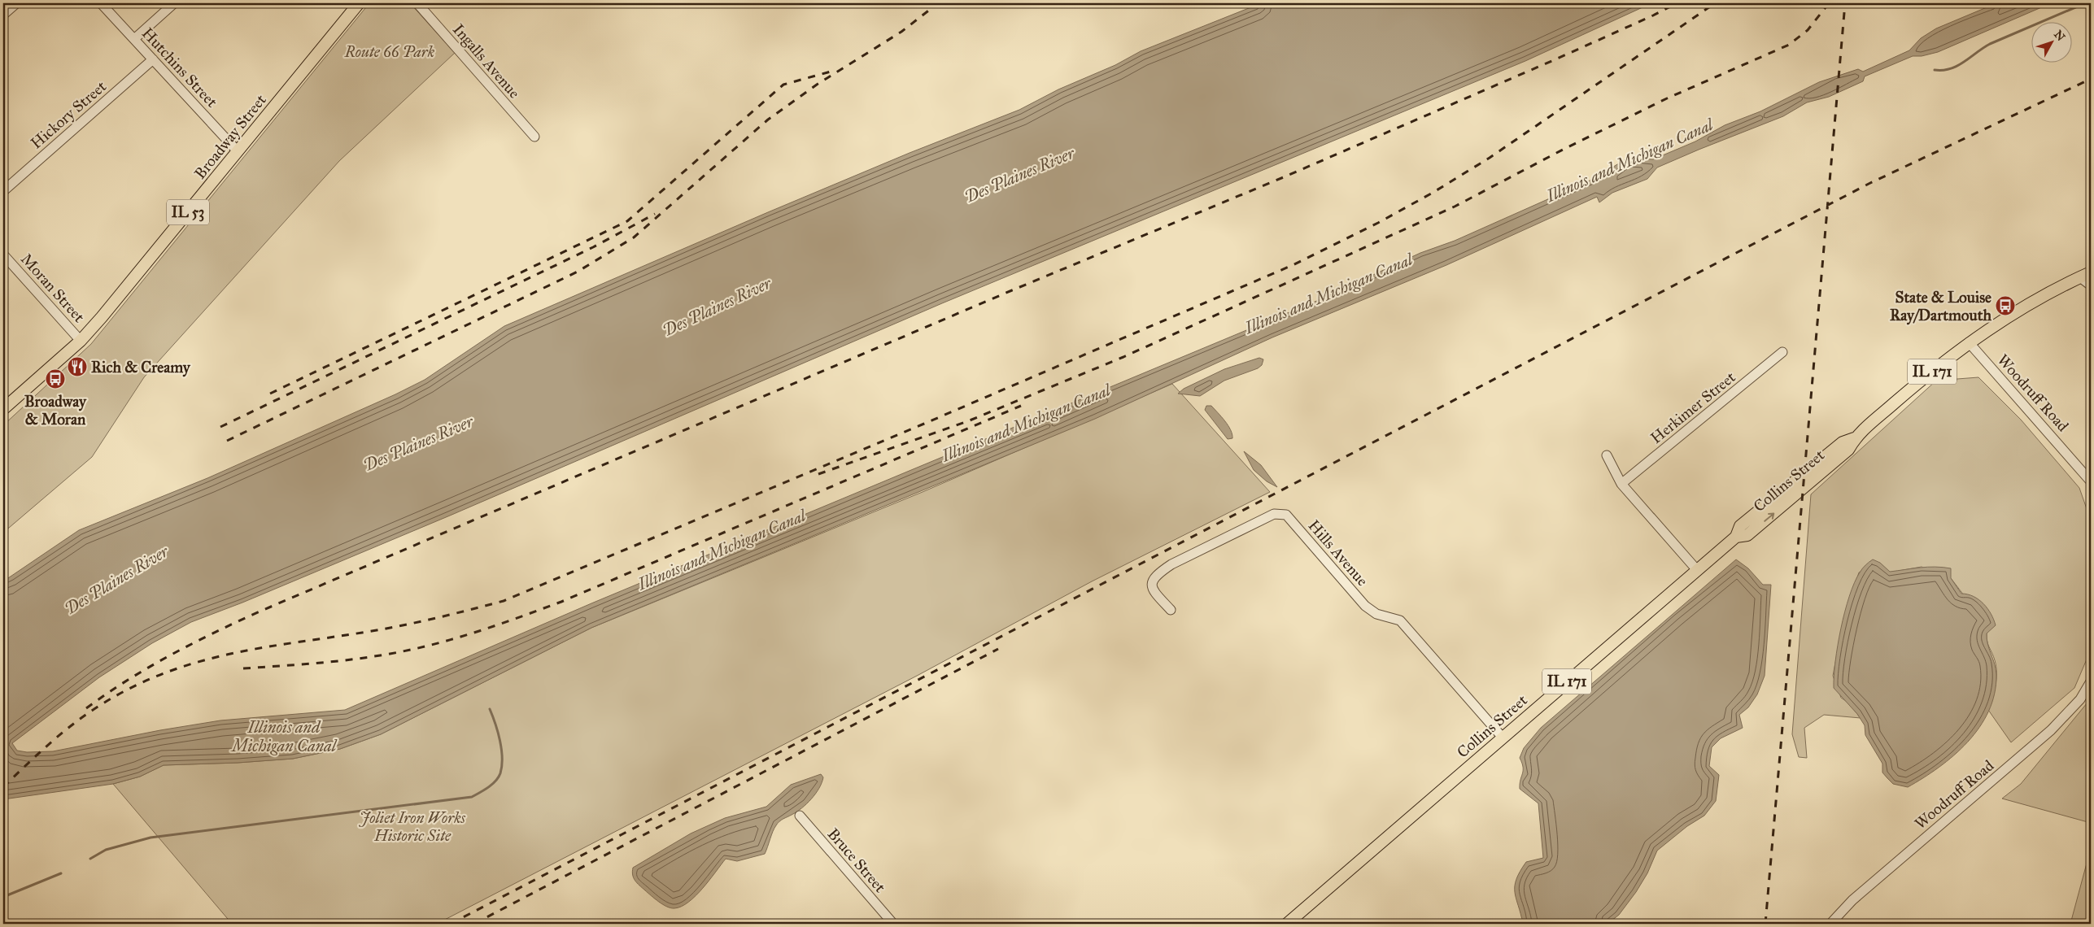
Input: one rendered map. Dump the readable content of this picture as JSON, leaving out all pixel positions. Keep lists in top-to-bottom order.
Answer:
{
  "streets": {
    "main road": [
      "Broadway Street",
      "IL 53",
      "IL 171",
      "Collins Street"
    ],
    "street": [
      "Ingalls Avenue",
      "Hutchins Street",
      "Hickory Street",
      "Moran Street",
      "Woodruff Road",
      "Herkimer Street",
      "Hills Avenue",
      "Bruce Street"
    ]
  },
  "crossings": [
    ["Hutchins Street", "Hickory Street"],
    ["Hutchins Street", "Broadway Street"],
    ["Broadway Street", "Moran Street"],
    ["IL 171", "Woodruff Road"],
    ["IL 171", "Collins Street"],
    ["Woodruff Road", "Collins Street"],
    ["Collins Street", "Hills Avenue"]
  ],
  "water": ["Illinois and Michigan Canal", "Des Plaines River"],
  "parks": ["Route 66 Park", "Joliet Iron Works Historic Site"],
  "places": {
    "bus stop": ["State & Louise Ray/Dartmouth", "Broadway & Moran"],
    "restaurant": ["Rich & Creamy"]
  },
  "north": "top right"
}
